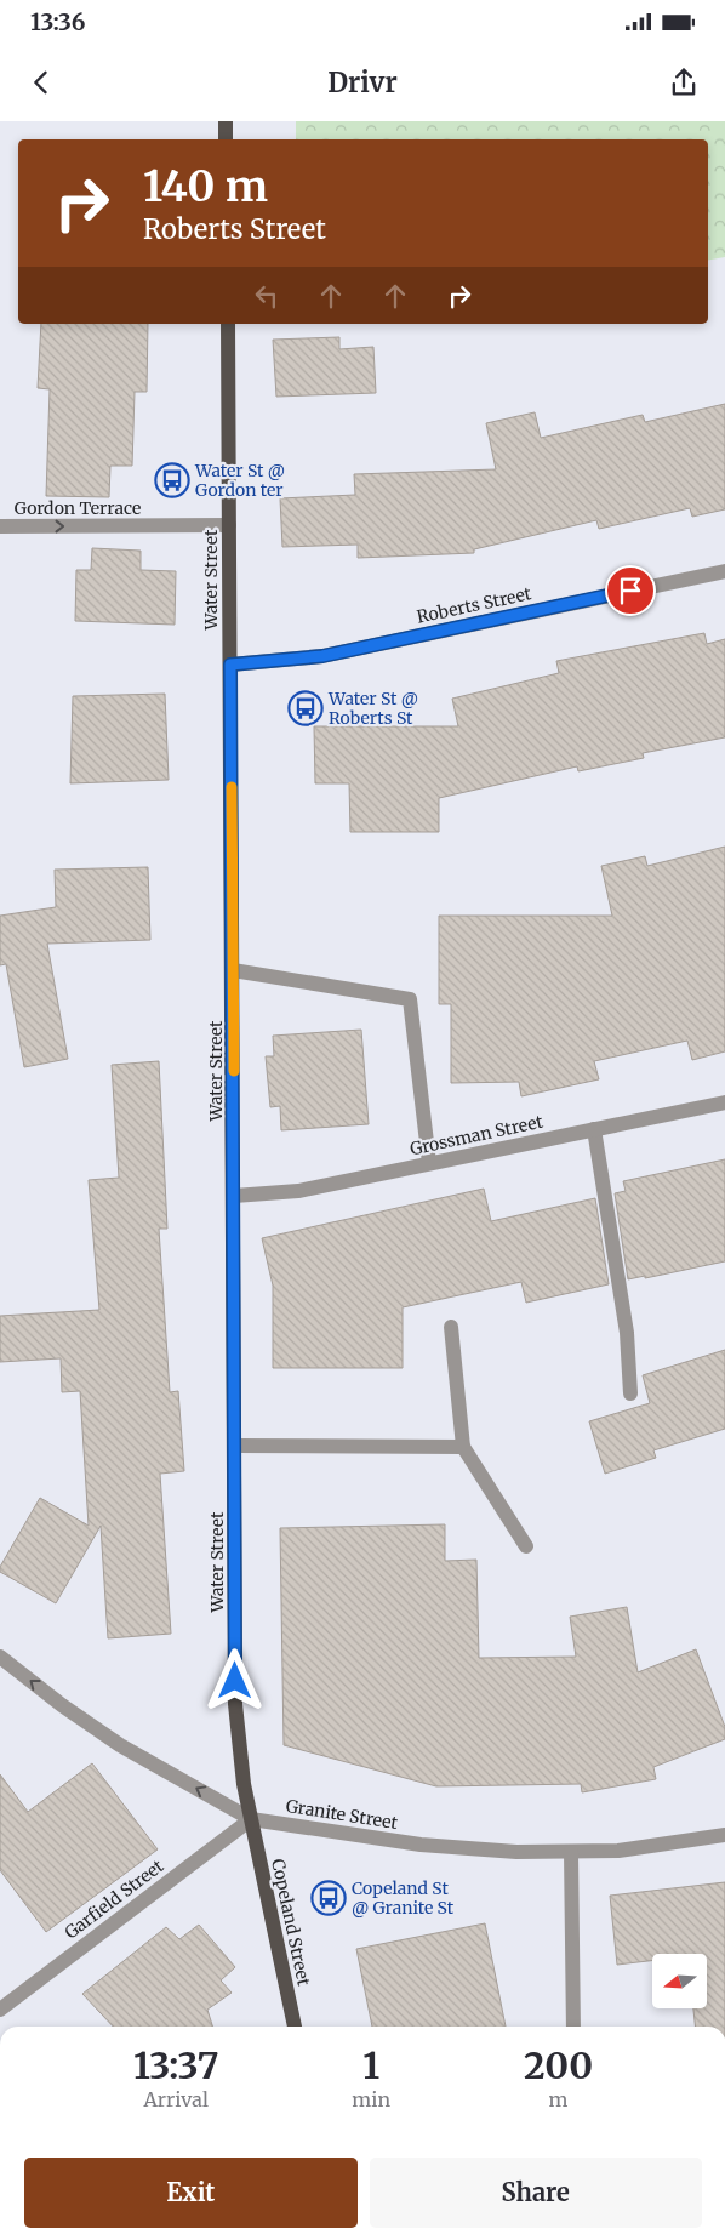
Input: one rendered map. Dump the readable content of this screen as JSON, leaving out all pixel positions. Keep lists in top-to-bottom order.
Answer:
{
  "streets": {
    "main road": ["Water Street", "Copeland Street"],
    "street": [
      "Gordon Terrace",
      "Roberts Street",
      "Grossman Street",
      "Granite Street",
      "Garfield Street"
    ]
  },
  "crossings": [
    ["Gordon Terrace", "Water Street"],
    ["Water Street", "Roberts Street"],
    ["Water Street", "Grossman Street"],
    ["Water Street", "Granite Street"],
    ["Water Street", "Garfield Street"],
    ["Water Street", "Copeland Street"],
    ["Granite Street", "Garfield Street"],
    ["Granite Street", "Copeland Street"],
    ["Garfield Street", "Copeland Street"]
  ],
  "one_way": ["Gordon Terrace", "Granite Street"],
  "places": {
    "bus stop": ["Water St @ Gordon ter", "Water St @ Roberts St", "Copeland St @ Granite St"]
  },
  "north": "left",
  "page": {
    "status": "13:36",
    "header": "Drivr",
    "turn": ["140 m", "Roberts Street"],
    "eta": [
      "13:37",
      "Arrival",
      "1",
      "min",
      "200",
      "m"
    ],
    "buttons": ["Exit", "Share"]
  }
}
